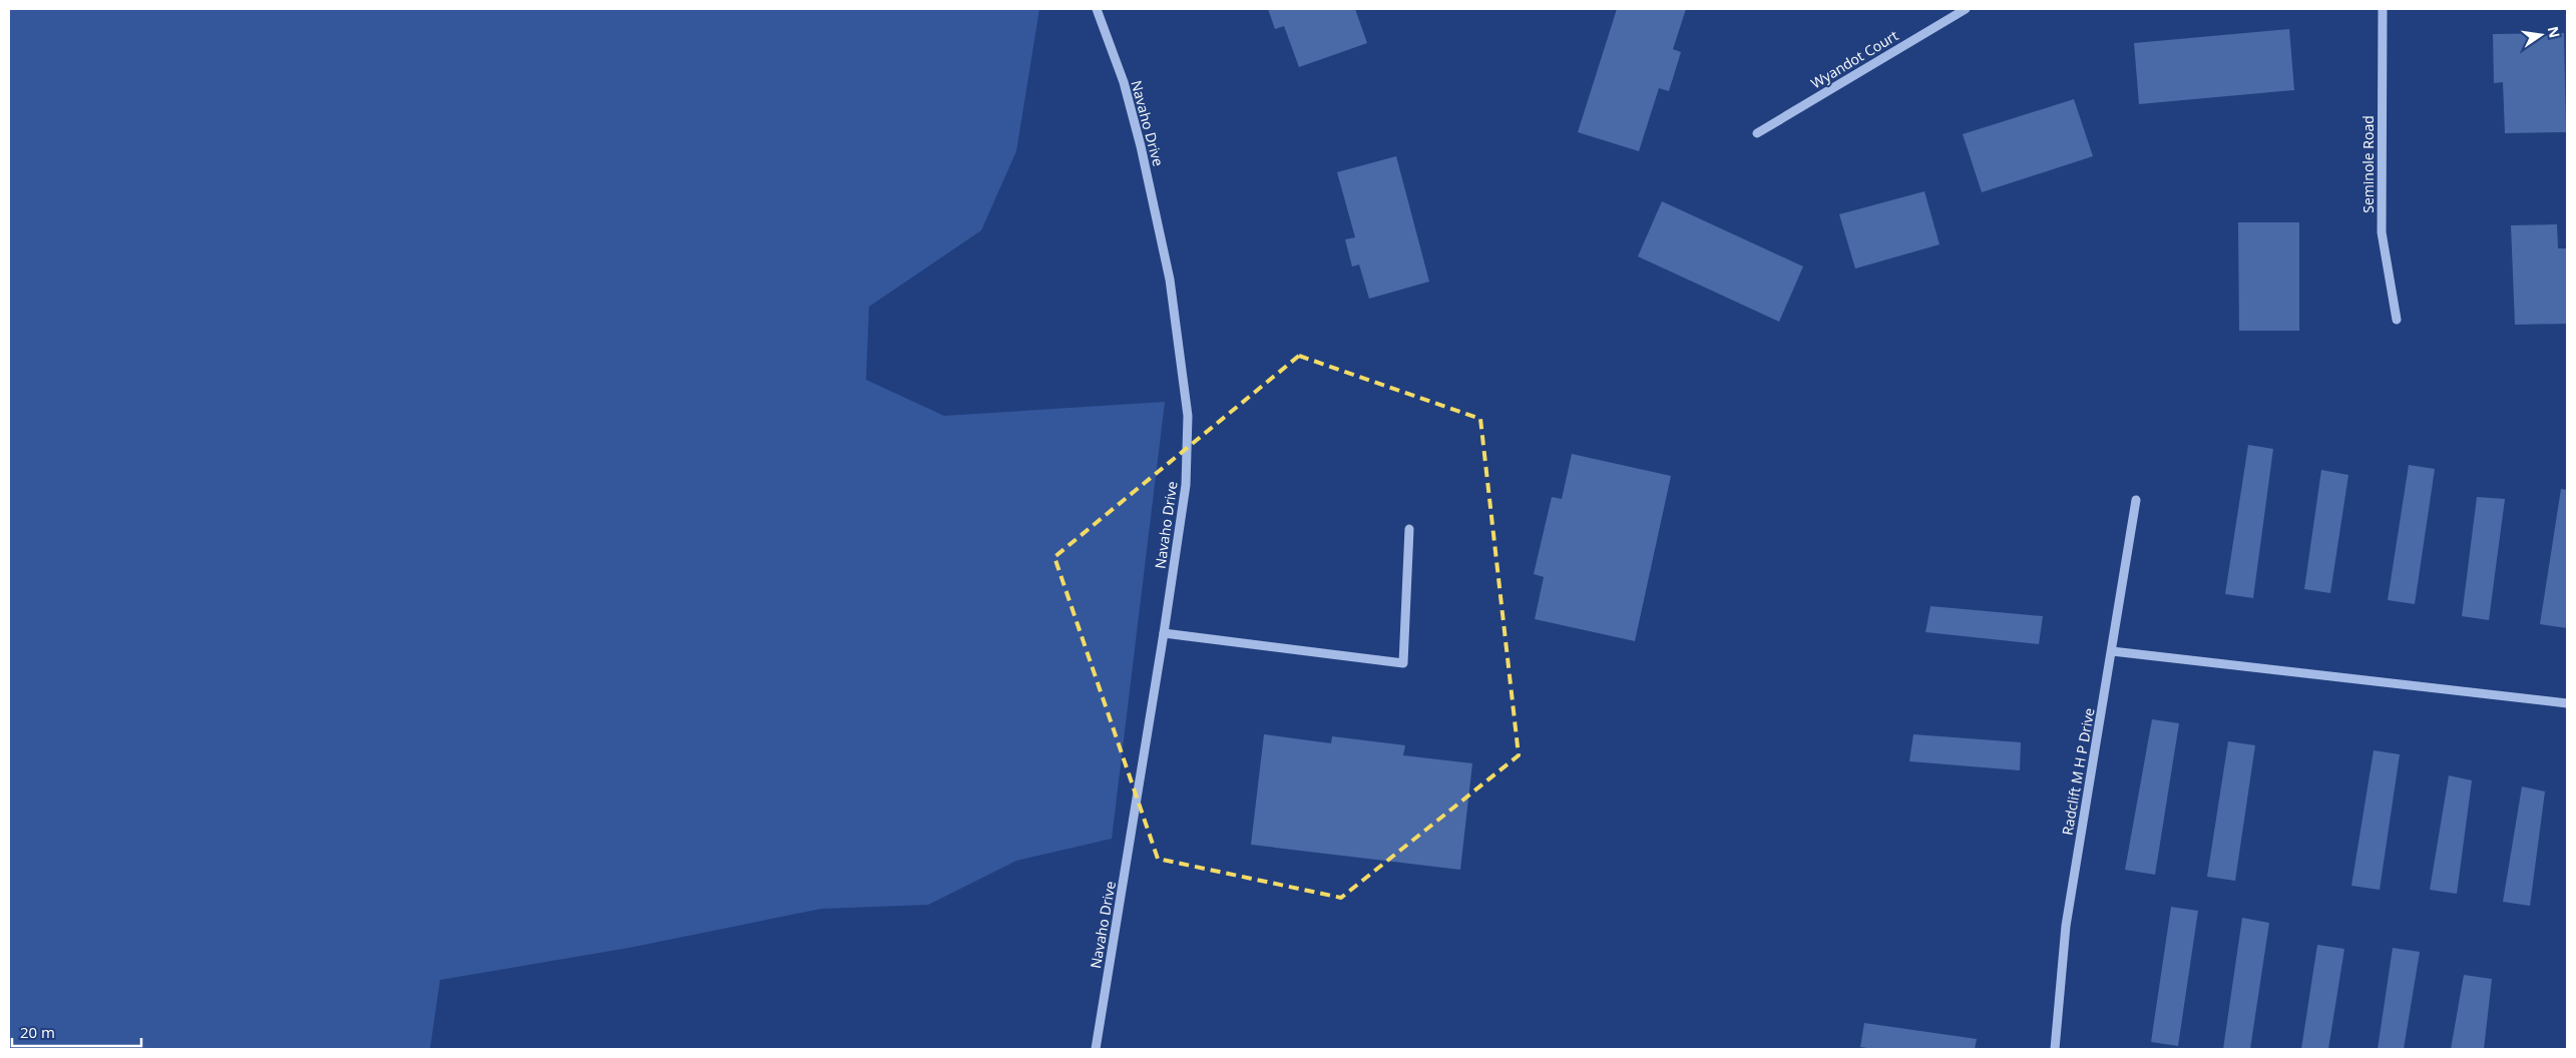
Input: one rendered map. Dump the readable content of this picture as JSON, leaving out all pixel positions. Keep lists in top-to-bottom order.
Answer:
{
  "streets": {
    "street": [
      "Wyandot Court",
      "Navaho Drive",
      "Seminole Road",
      "Radclift M H P Drive"
    ]
  },
  "scale_bar": "20 m",
  "north": "right"
}
